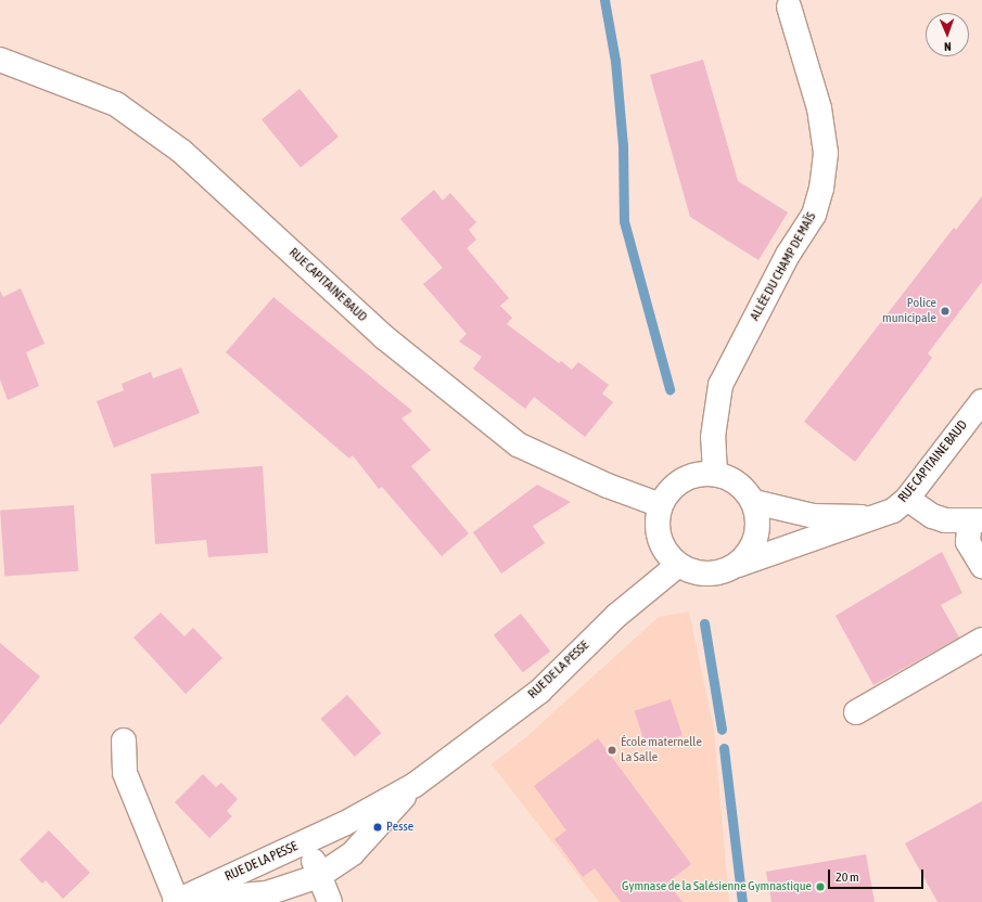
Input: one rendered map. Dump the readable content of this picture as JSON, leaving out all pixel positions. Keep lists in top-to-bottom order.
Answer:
{
  "streets": {
    "street": ["ALLÉE DU CHAMP DE MAÏS", "RUE CAPITAINE BAUD", "RUE DE LA PESSE"]
  },
  "crossings": [
    ["ALLÉE DU CHAMP DE MAÏS", "RUE CAPITAINE BAUD"],
    ["ALLÉE DU CHAMP DE MAÏS", "RUE DE LA PESSE"],
    ["RUE CAPITAINE BAUD", "RUE DE LA PESSE"]
  ],
  "places": [
    "Police municipale",
    "École maternelle La Salle",
    "Pesse",
    "Gymnase de la Salésienne Gymnastique"
  ],
  "scale_bar": "20 m",
  "north": "bottom"
}
